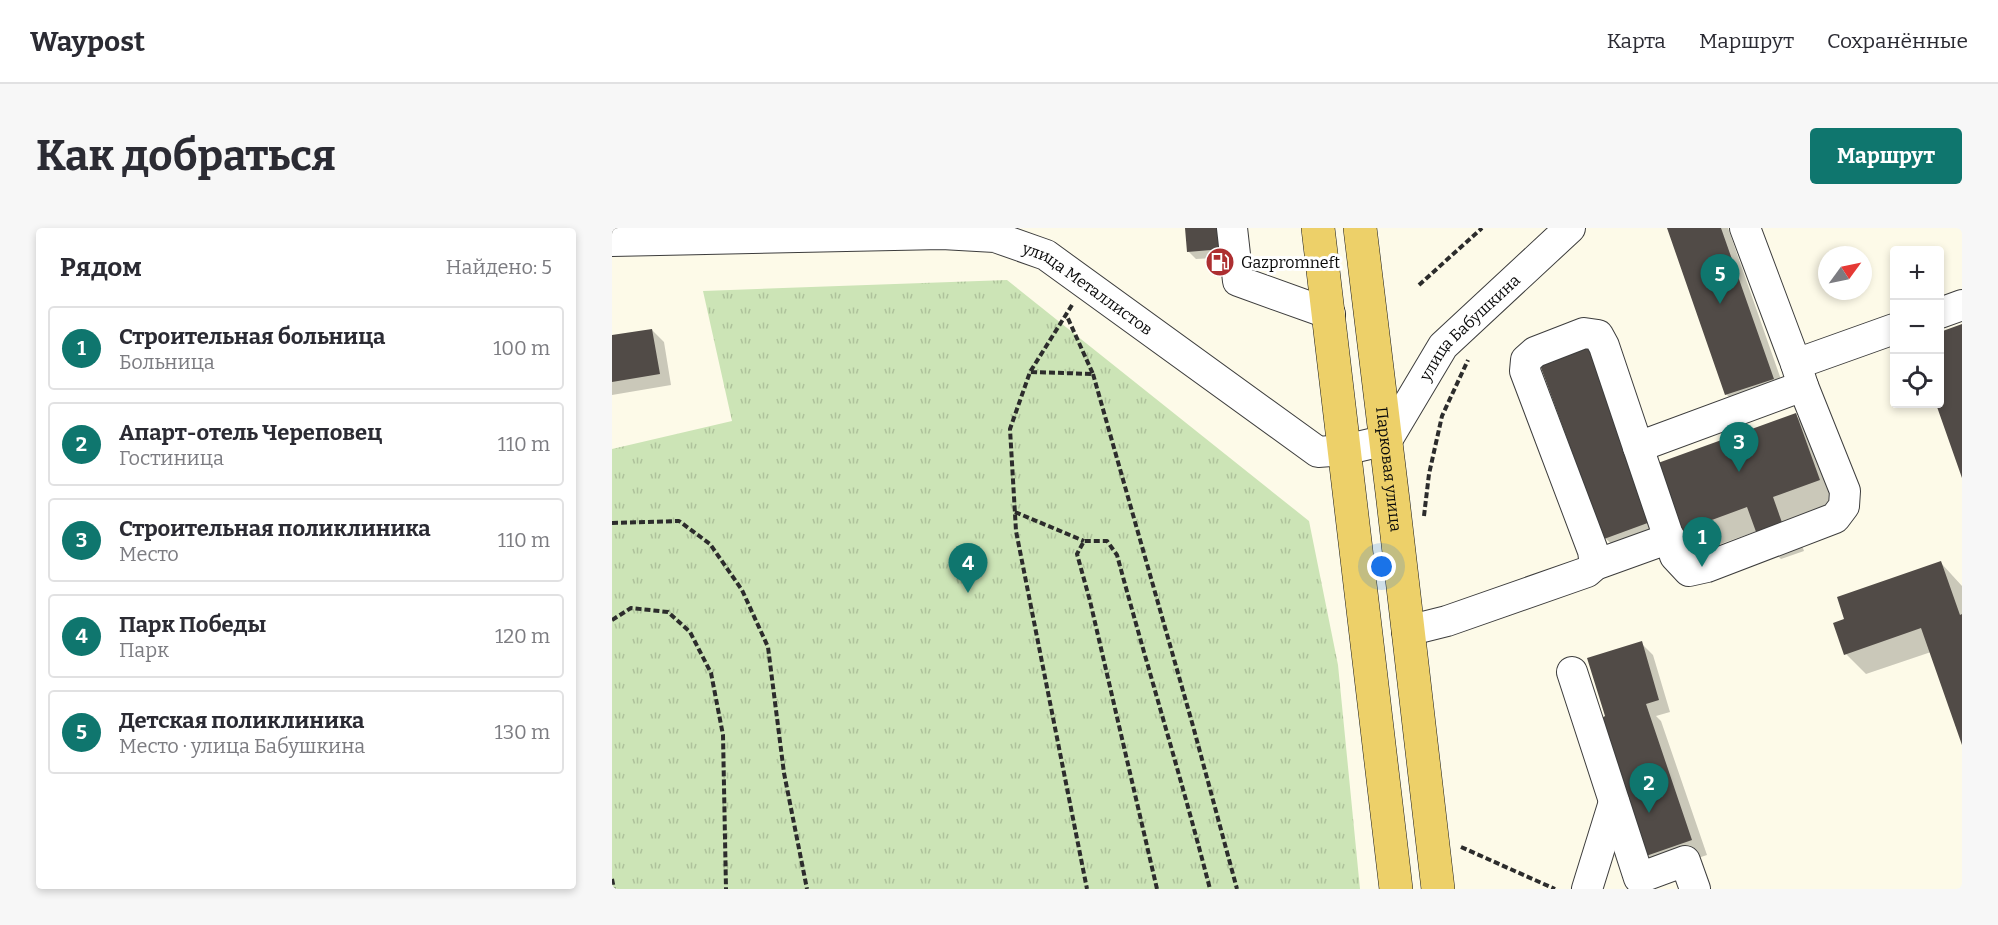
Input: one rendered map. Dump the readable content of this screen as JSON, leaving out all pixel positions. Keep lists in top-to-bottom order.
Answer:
{
  "streets": {
    "main road": ["Парковая улица"],
    "street": ["улица Металлистов", "улица Бабушкина"]
  },
  "crossings": [
    ["улица Металлистов", "улица Бабушкина"],
    ["улица Металлистов", "Парковая улица"],
    ["улица Бабушкина", "Парковая улица"]
  ],
  "places": {
    "fuel station": ["Gazpromneft"]
  },
  "north": "top right",
  "page": {
    "header": "Waypost",
    "nav": ["Карта", "Маршрут", "Сохранённые"],
    "buttons": "Маршрут",
    "title": "Как добраться",
    "heading": ["Рядом", "Найдено: 5"],
    "map_buttons": ["+", "−"],
    "pins": [
      "5",
      "3",
      "1",
      "4",
      "2"
    ],
    "list": [
      {
        "mark": "1",
        "name": "Строительная больница",
        "note": "Больница",
        "value": "100 m"
      },
      {
        "mark": "2",
        "name": "Апарт-отель Череповец",
        "note": "Гостиница",
        "value": "110 m"
      },
      {
        "mark": "3",
        "name": "Строительная поликлиника",
        "note": "Место",
        "value": "110 m"
      },
      {
        "mark": "4",
        "name": "Парк Победы",
        "note": "Парк",
        "value": "120 m"
      },
      {
        "mark": "5",
        "name": "Детская поликлиника",
        "note": "Место · улица Бабушкина",
        "value": "130 m"
      }
    ]
  }
}
